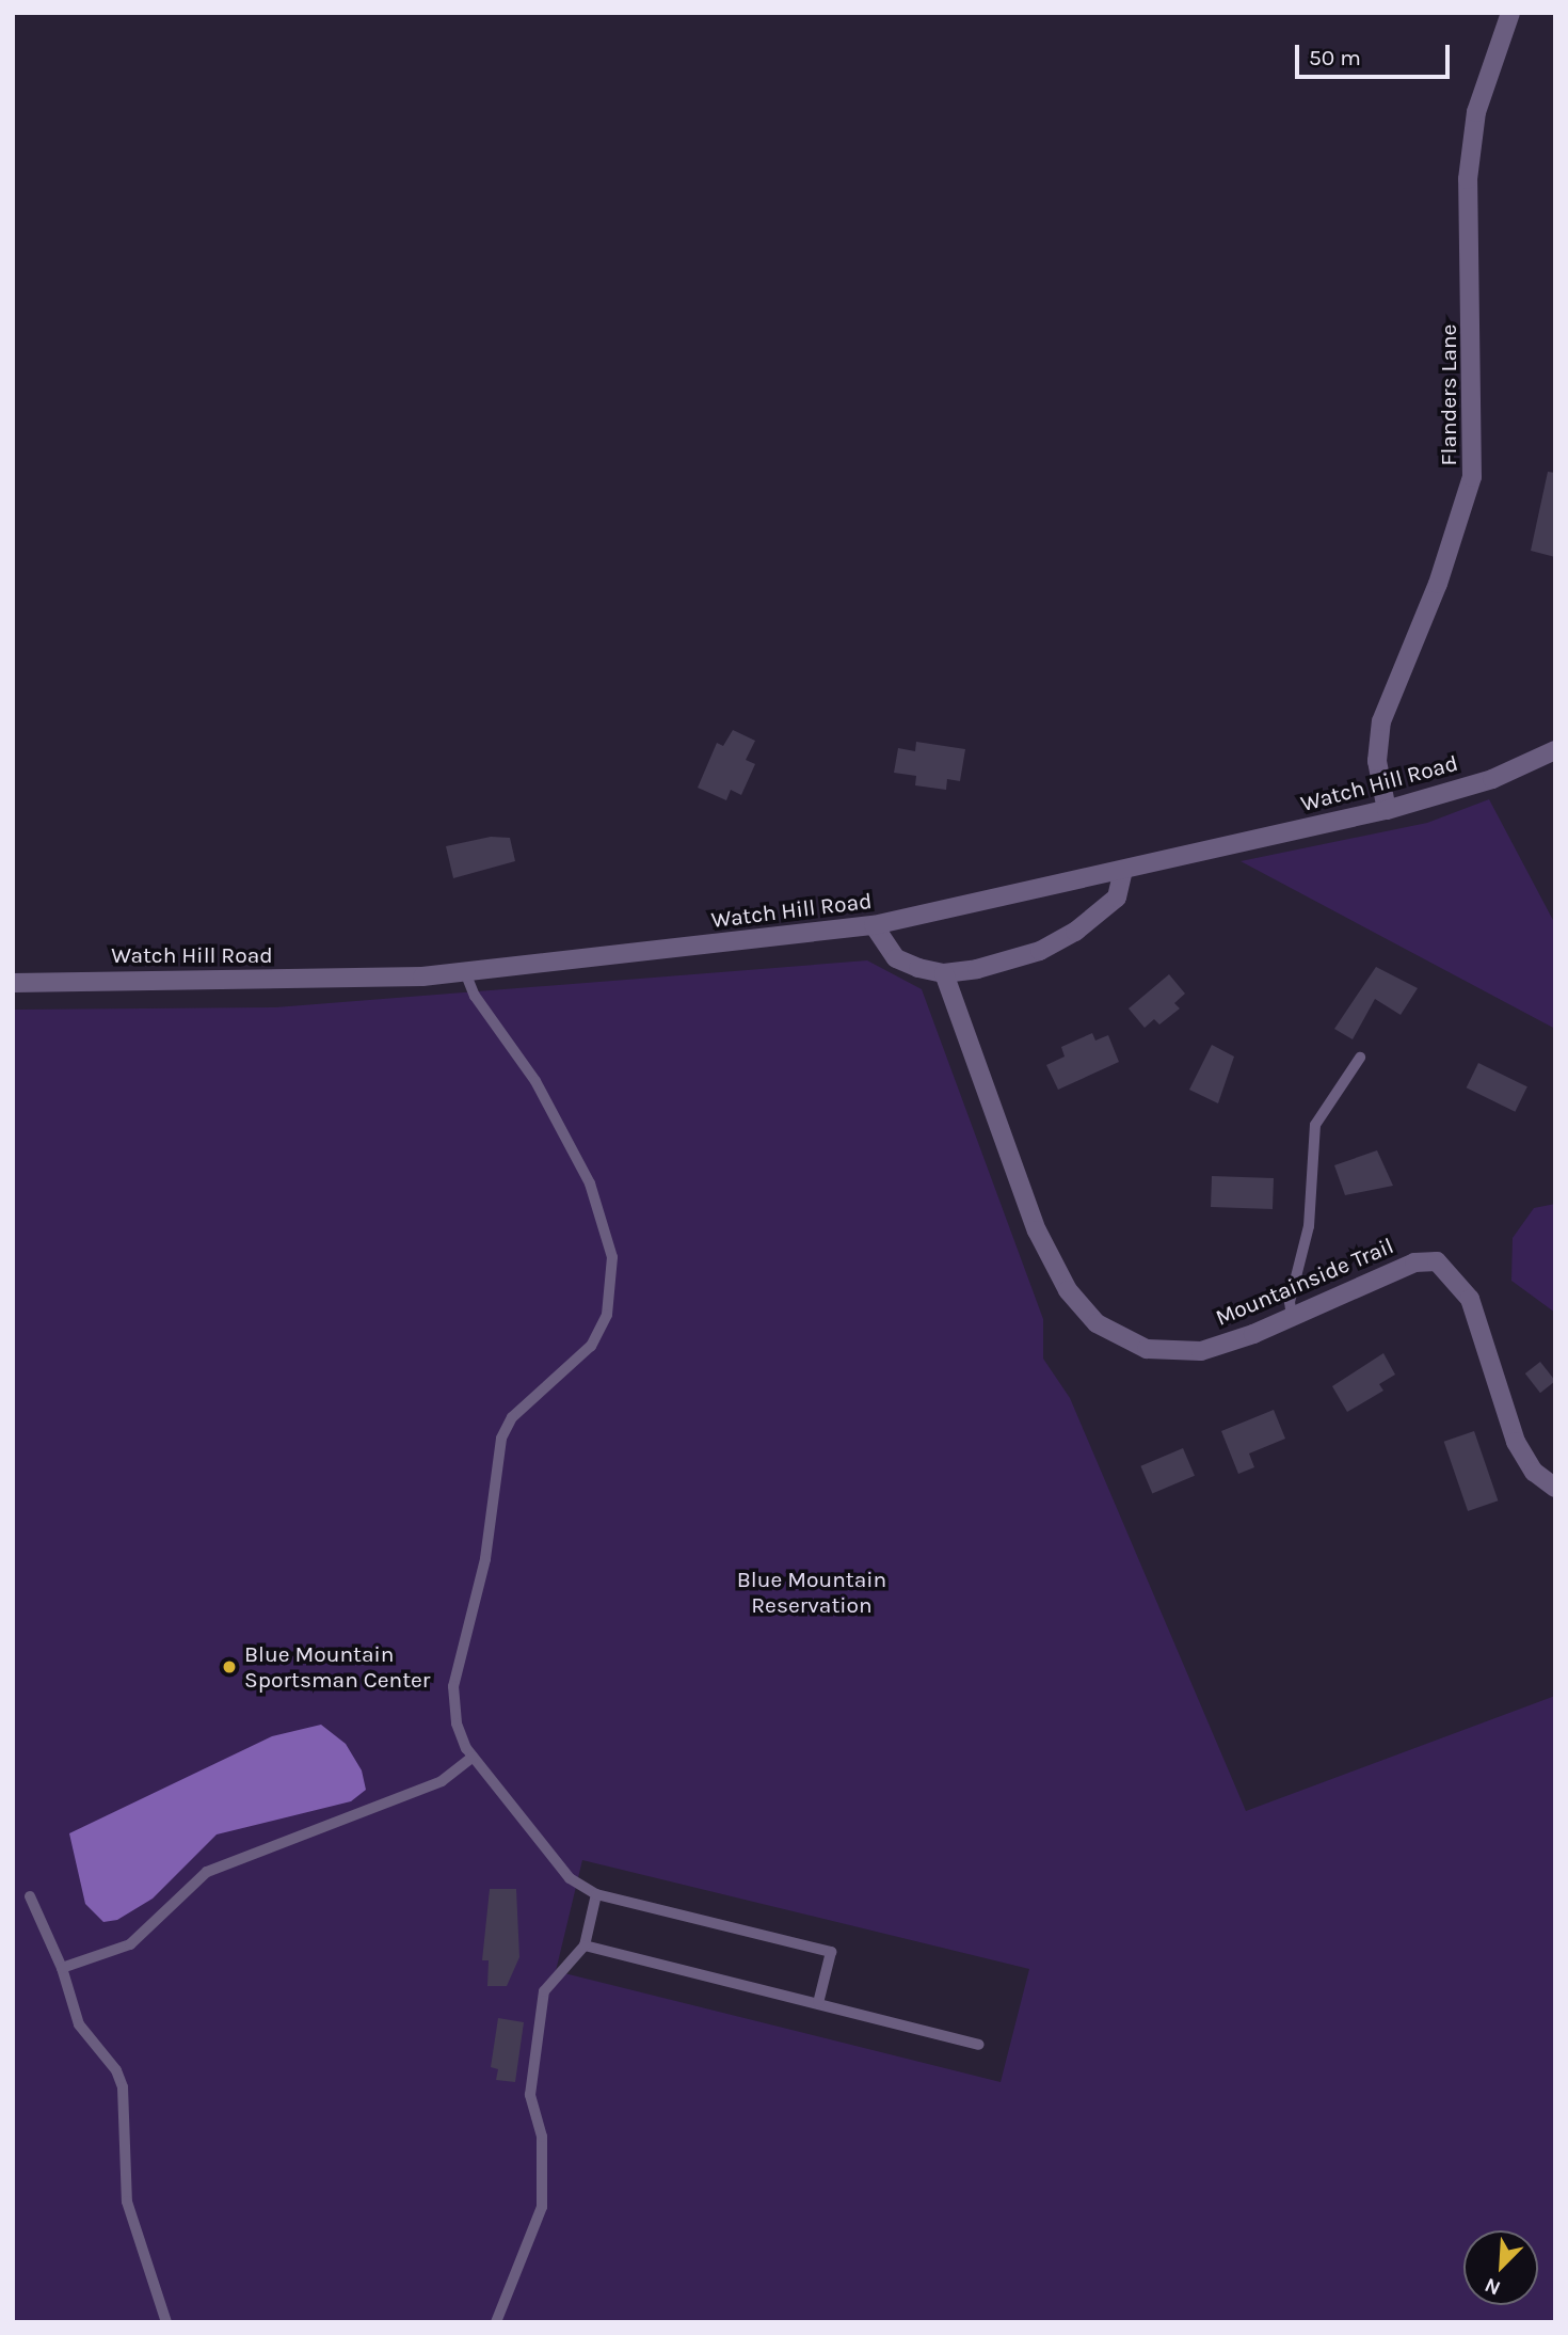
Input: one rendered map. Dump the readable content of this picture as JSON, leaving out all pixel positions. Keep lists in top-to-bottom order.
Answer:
{
  "streets": {
    "street": ["Flanders Lane", "Watch Hill Road", "Mountainside Trail"]
  },
  "crossings": [
    ["Flanders Lane", "Watch Hill Road"]
  ],
  "parks": ["Blue Mountain Reservation"],
  "places": ["Blue Mountain Sportsman Center"],
  "scale_bar": "50 m",
  "north": "bottom left"
}
